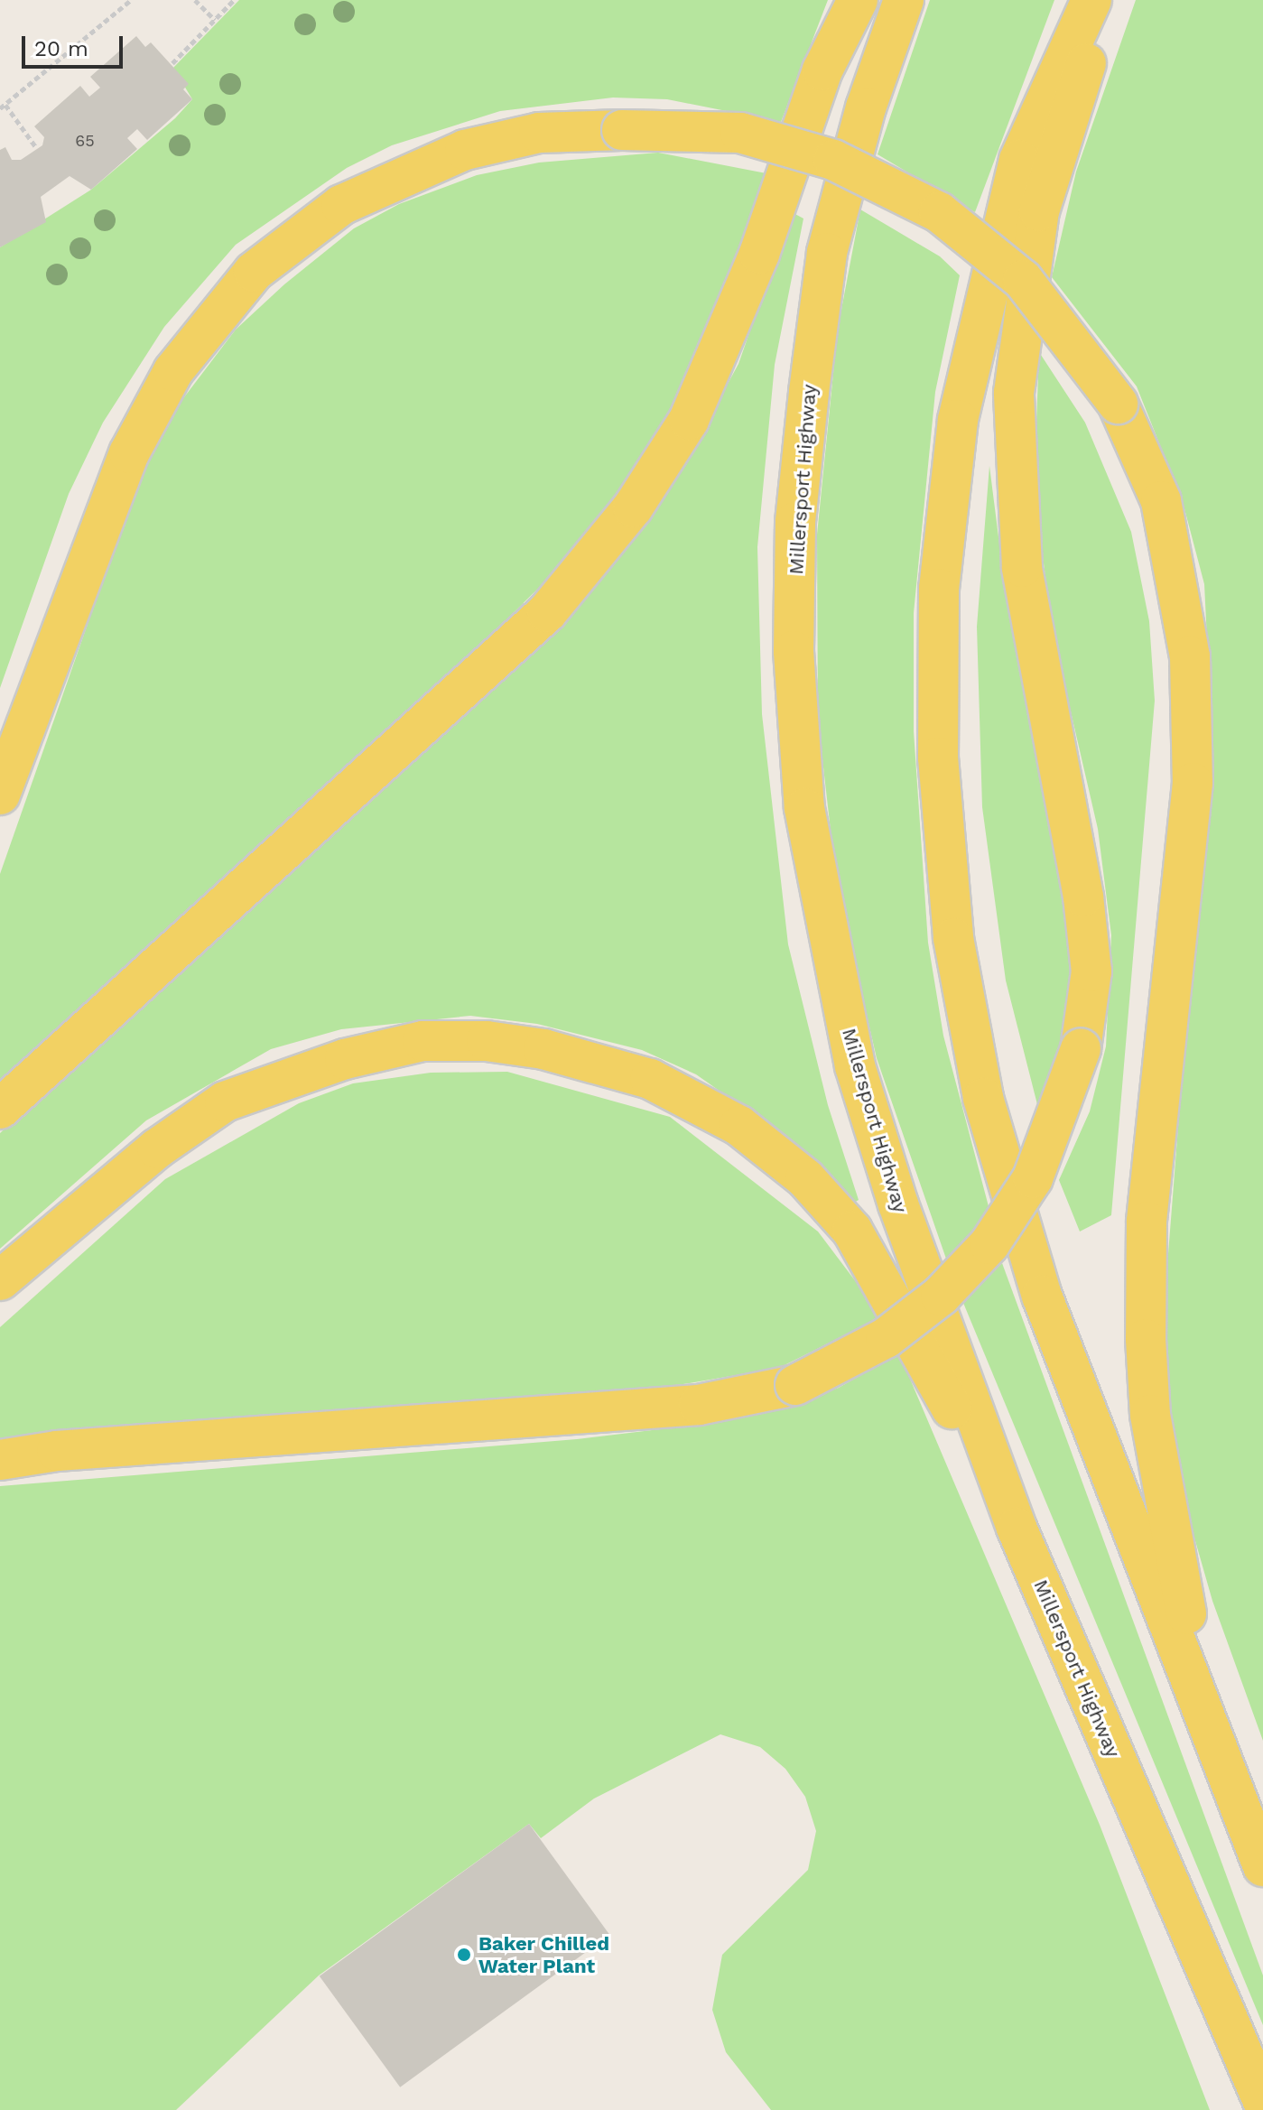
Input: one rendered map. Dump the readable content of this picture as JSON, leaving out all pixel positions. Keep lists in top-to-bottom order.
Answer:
{
  "streets": {
    "main road": ["Millersport Highway"]
  },
  "places": ["Baker Chilled Water Plant"],
  "house_numbers": ["65"],
  "scale_bar": "20 m"
}
